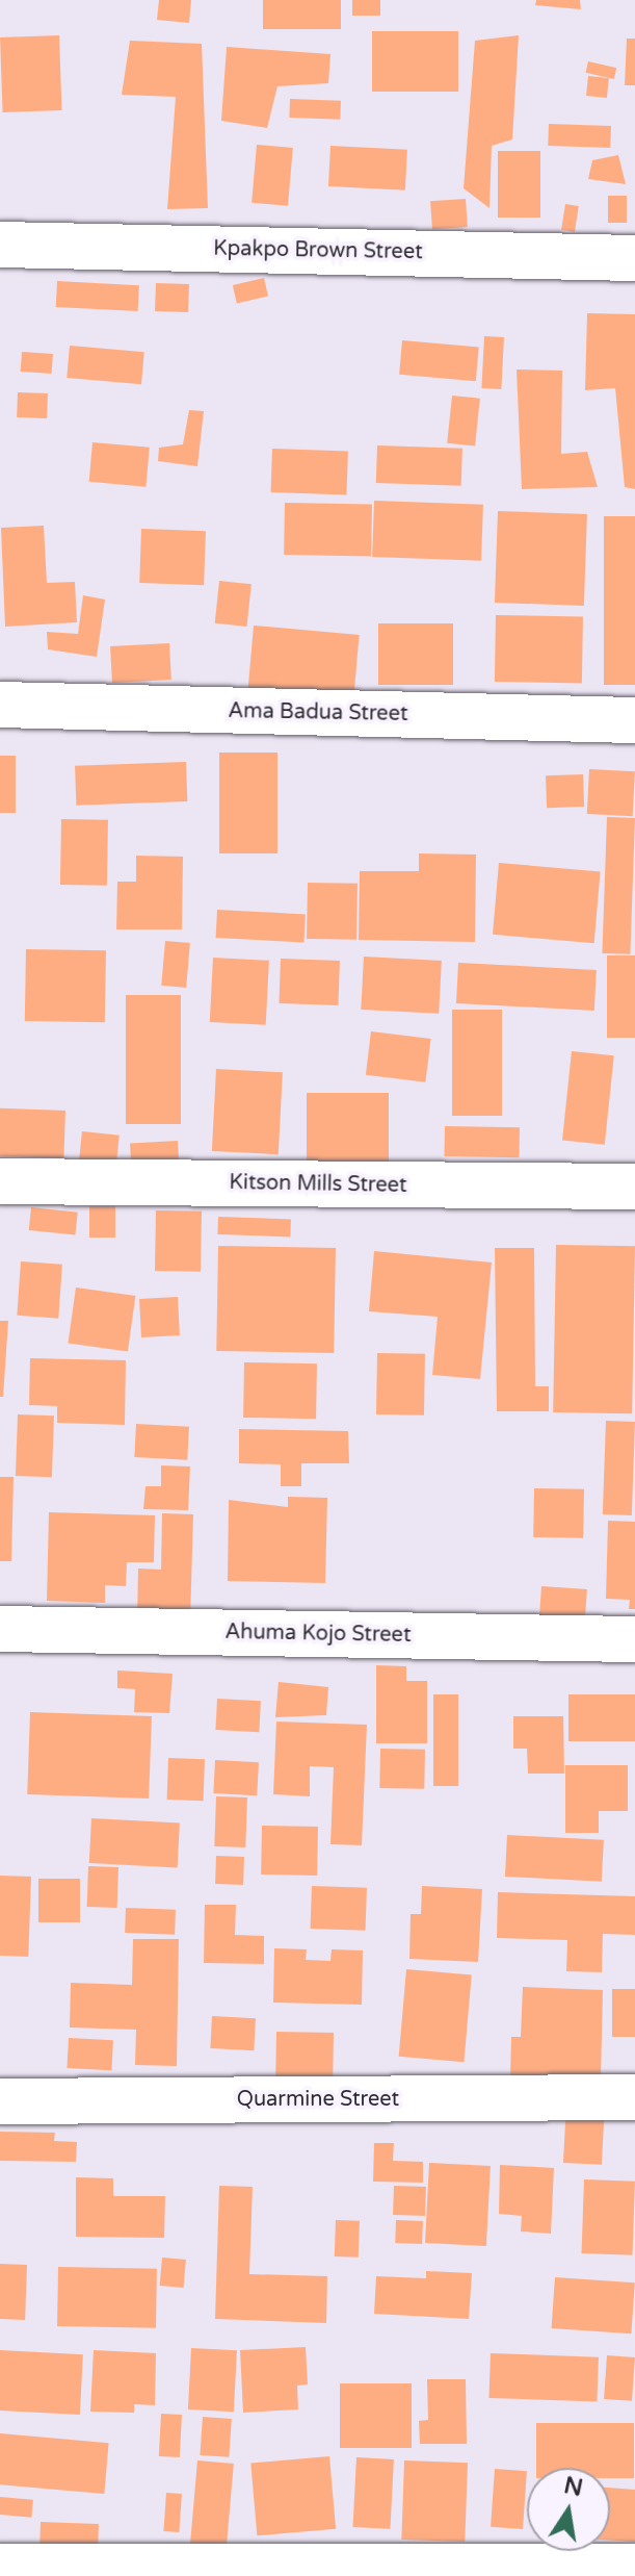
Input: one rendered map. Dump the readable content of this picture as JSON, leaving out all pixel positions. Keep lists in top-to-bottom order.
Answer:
{
  "streets": {
    "street": [
      "Kpakpo Brown Street",
      "Ama Badua Street",
      "Kitson Mills Street",
      "Ahuma Kojo Street",
      "Quarmine Street"
    ]
  },
  "north": "top"
}
